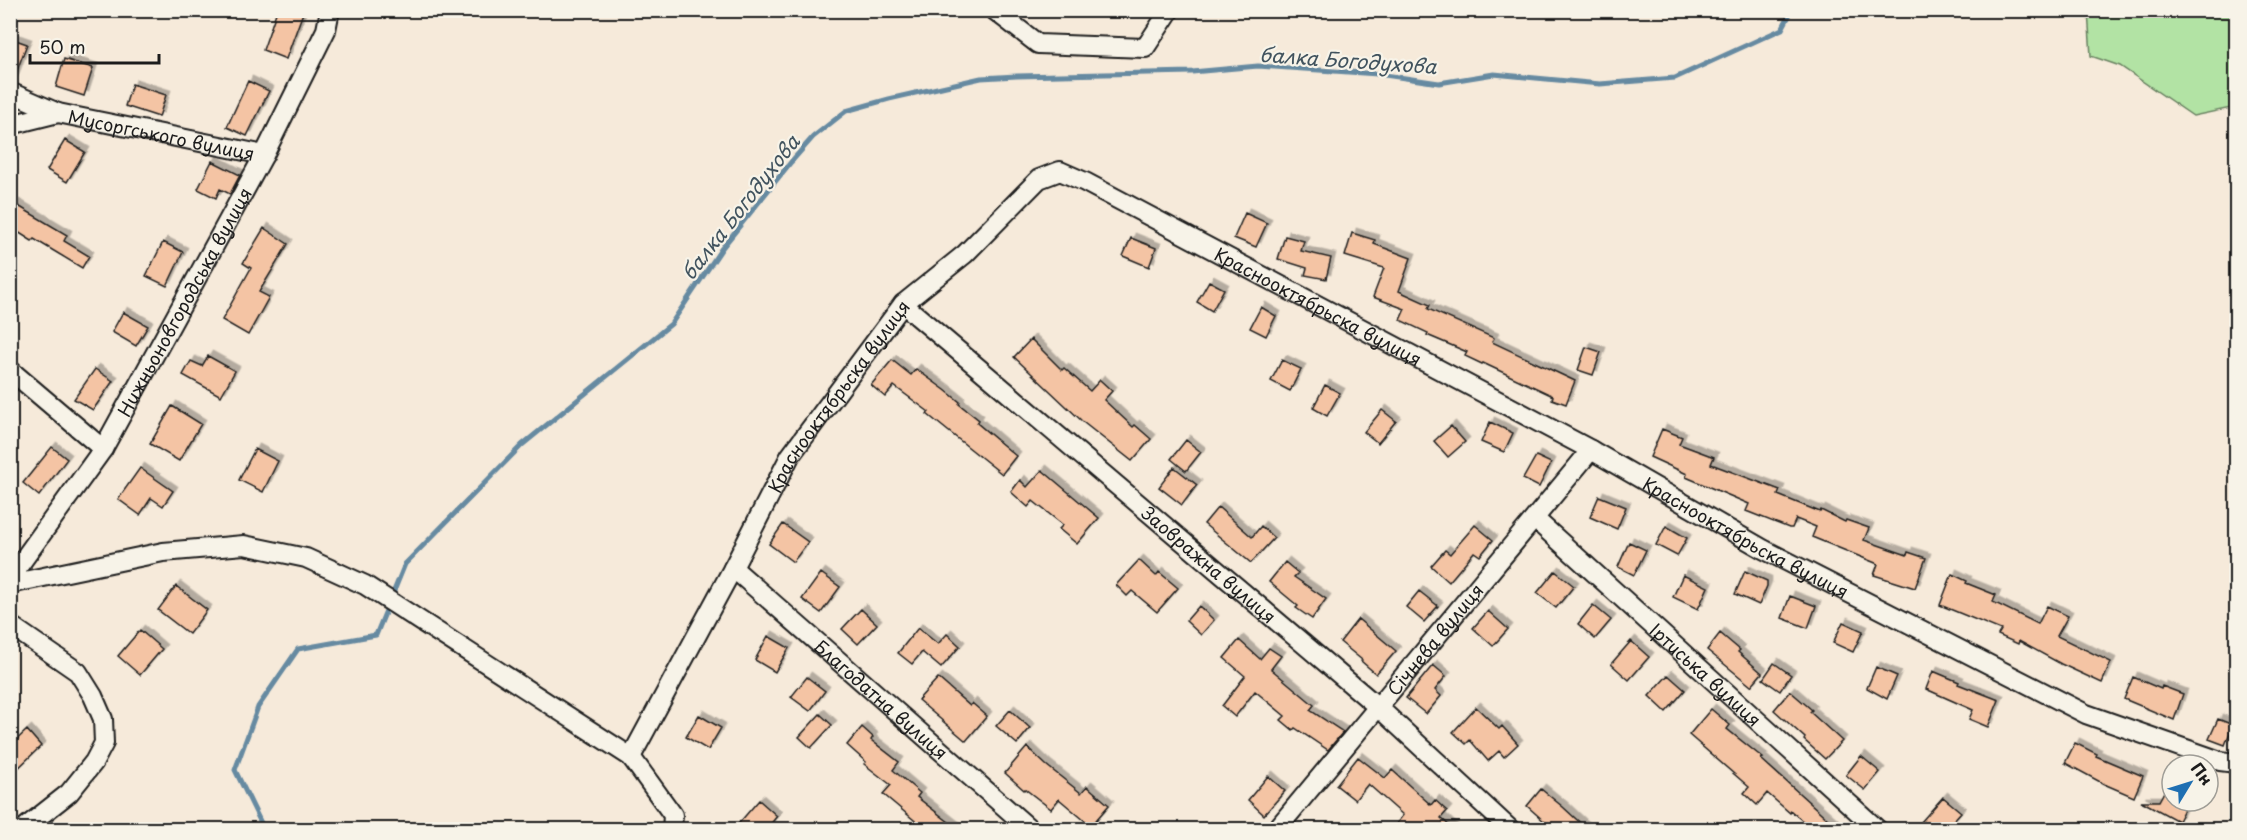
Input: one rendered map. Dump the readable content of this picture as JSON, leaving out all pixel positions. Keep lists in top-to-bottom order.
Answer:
{
  "streets": {
    "street": [
      "Мусоргського вулиця",
      "Нижньоновгородська вулиця",
      "Краснооктябрьска вулиця",
      "Заовражна вулиця",
      "Січнева вулиця",
      "Іртиська вулиця",
      "Благодатна вулиця"
    ]
  },
  "crossings": [
    ["Мусоргського вулиця", "Нижньоновгородська вулиця"],
    ["Краснооктябрьска вулиця", "Заовражна вулиця"],
    ["Краснооктябрьска вулиця", "Січнева вулиця"],
    ["Краснооктябрьска вулиця", "Благодатна вулиця"],
    ["Заовражна вулиця", "Січнева вулиця"],
    ["Січнева вулиця", "Іртиська вулиця"]
  ],
  "water": ["балка Богодухова"],
  "scale_bar": "50 m",
  "north": "top right"
}
